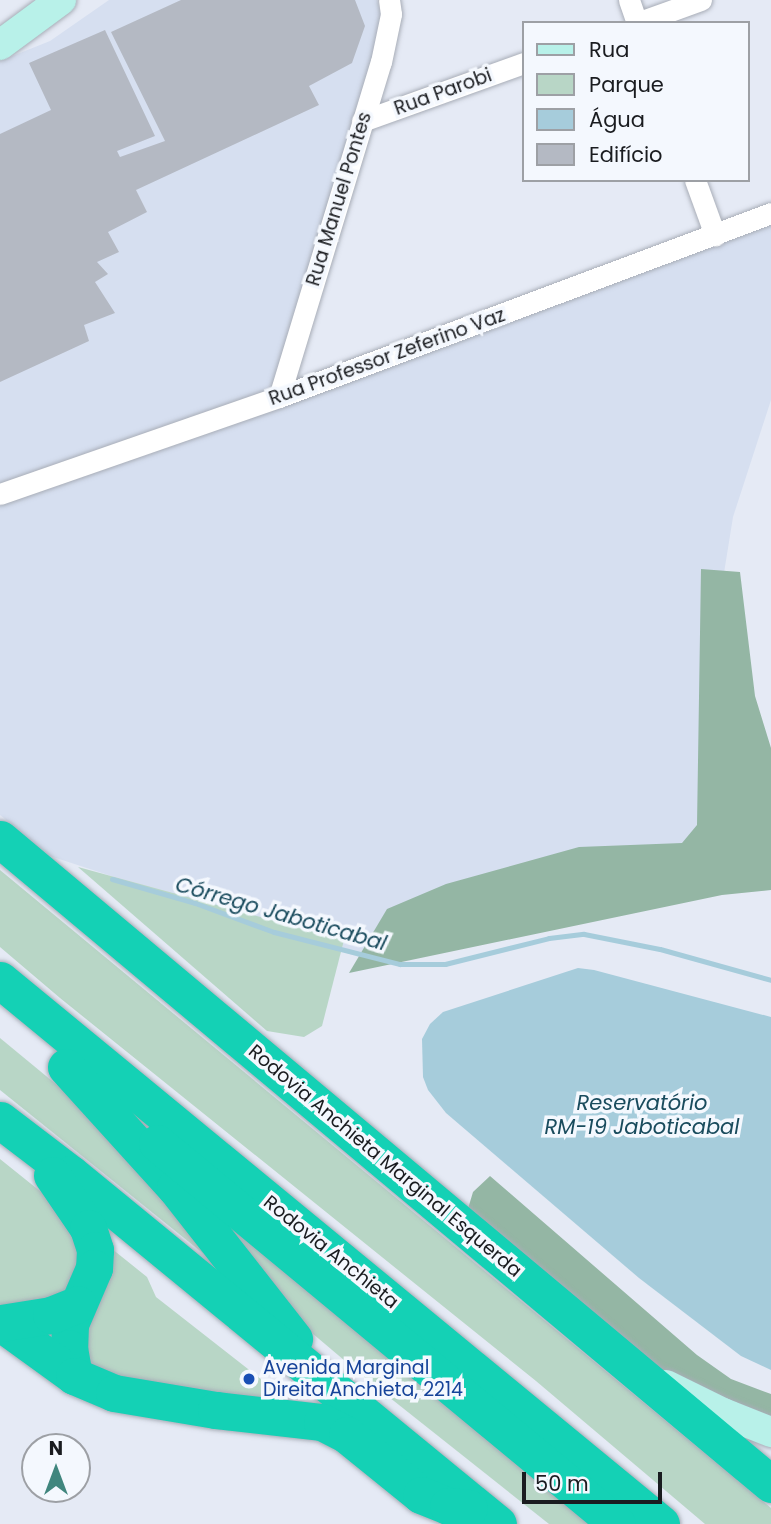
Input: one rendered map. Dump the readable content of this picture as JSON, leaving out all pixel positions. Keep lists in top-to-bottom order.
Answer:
{
  "streets": {
    "highway": ["Rodovia Anchieta Marginal Esquerda", "Rodovia Anchieta"],
    "street": ["Rua Parobi", "Rua Manuel Pontes", "Rua Professor Zeferino Vaz"]
  },
  "crossings": [
    ["Rua Parobi", "Rua Manuel Pontes"],
    ["Rua Manuel Pontes", "Rua Professor Zeferino Vaz"]
  ],
  "water": ["Córrego Jaboticabal", "Reservatório RM-19 Jaboticabal"],
  "places": ["Avenida Marginal Direita Anchieta, 2214"],
  "legend": [
    "Rua",
    "Parque",
    "Água",
    "Edifício"
  ],
  "scale_bar": "50 m",
  "north": "top"
}
